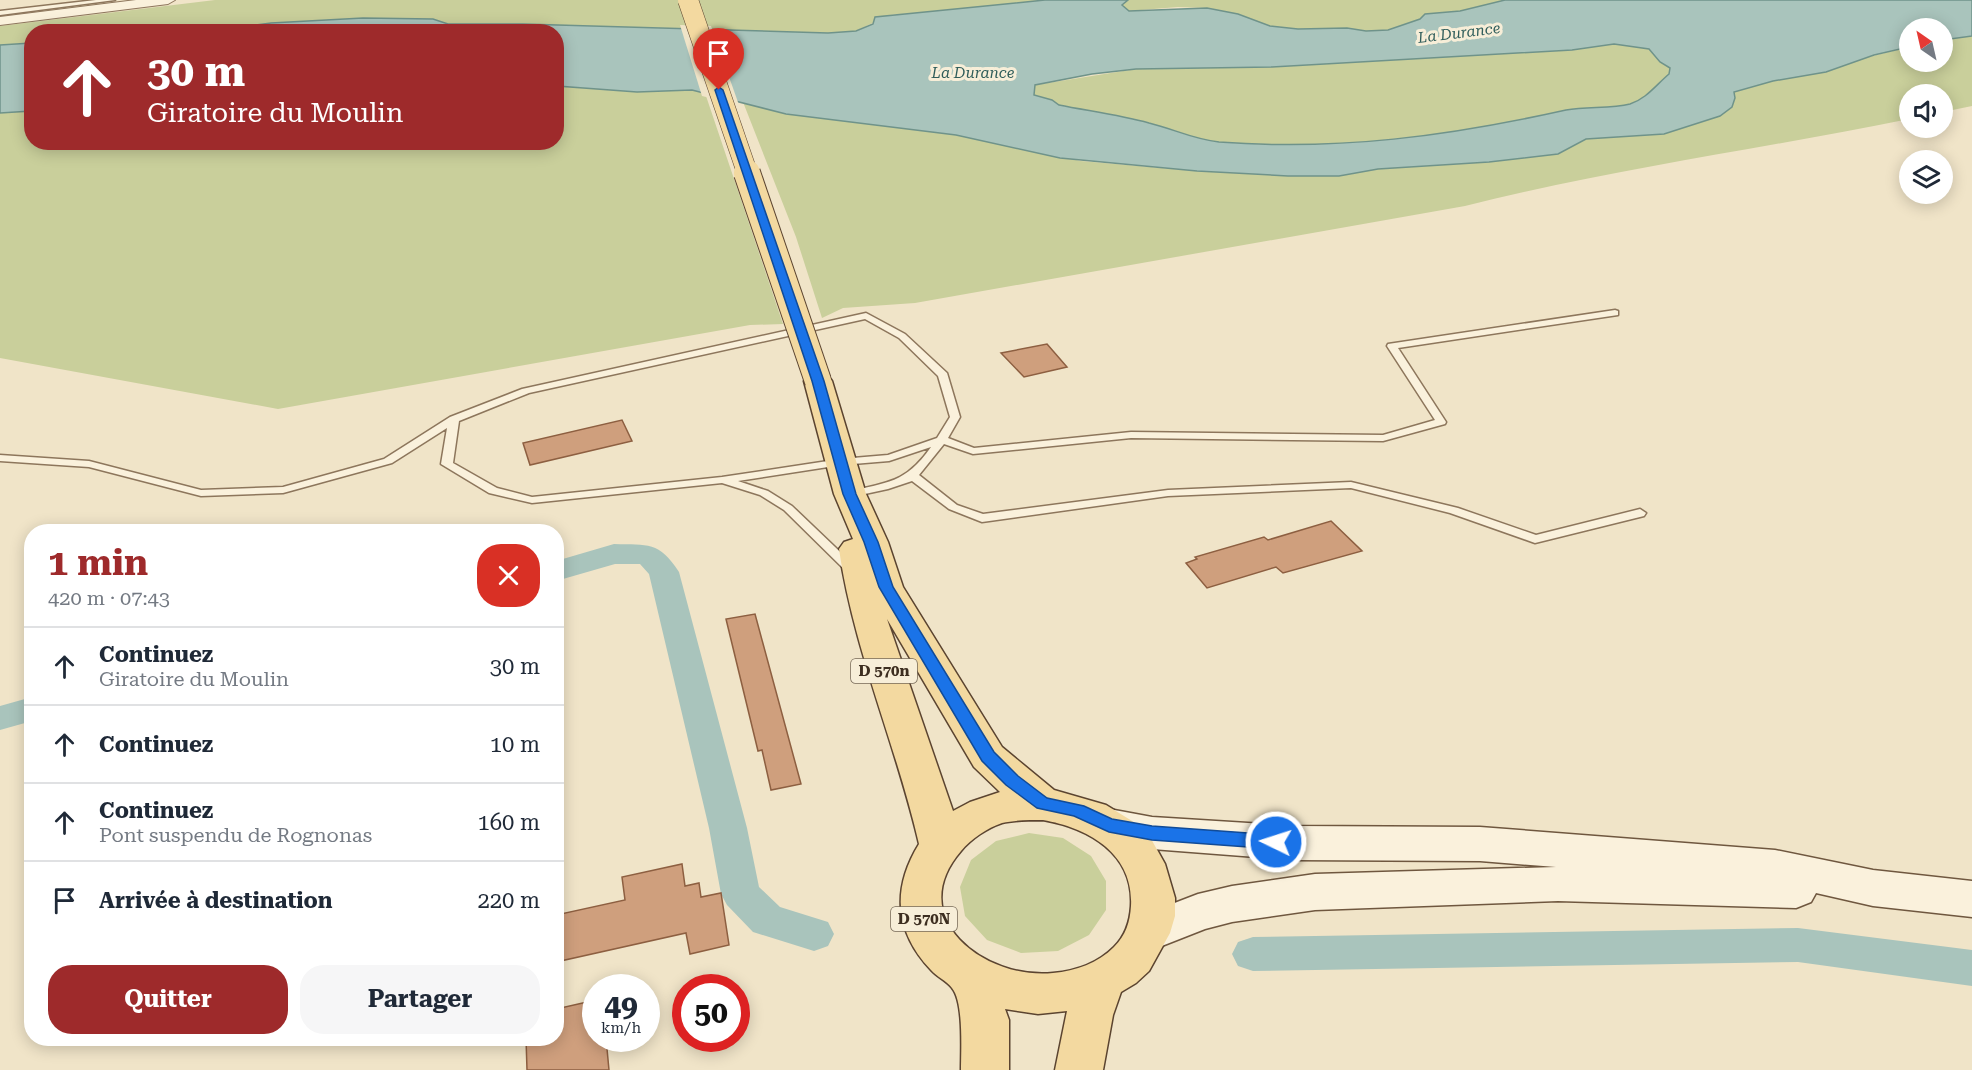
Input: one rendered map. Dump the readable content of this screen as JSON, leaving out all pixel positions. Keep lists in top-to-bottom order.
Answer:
{
  "streets": {
    "main road": ["D 570n", "D 570N"]
  },
  "crossings": [
    ["D 570n", "D 570N"]
  ],
  "water": ["La Durance"],
  "north": "top left",
  "page": {
    "turn": ["30 m", "Giratoire du Moulin"],
    "heading": ["1 min", "420 m · 07:43"],
    "list": [
      {
        "name": "Continuez",
        "note": "Giratoire du Moulin",
        "value": "30 m"
      },
      {
        "name": "Continuez",
        "value": "10 m"
      },
      {
        "name": "Continuez",
        "note": "Pont suspendu de Rognonas",
        "value": "160 m"
      },
      {
        "name": "Arrivée à destination",
        "value": "220 m"
      }
    ],
    "buttons": ["Quitter", "Partager"],
    "speed": "49 km/h",
    "limit": "50"
  }
}
